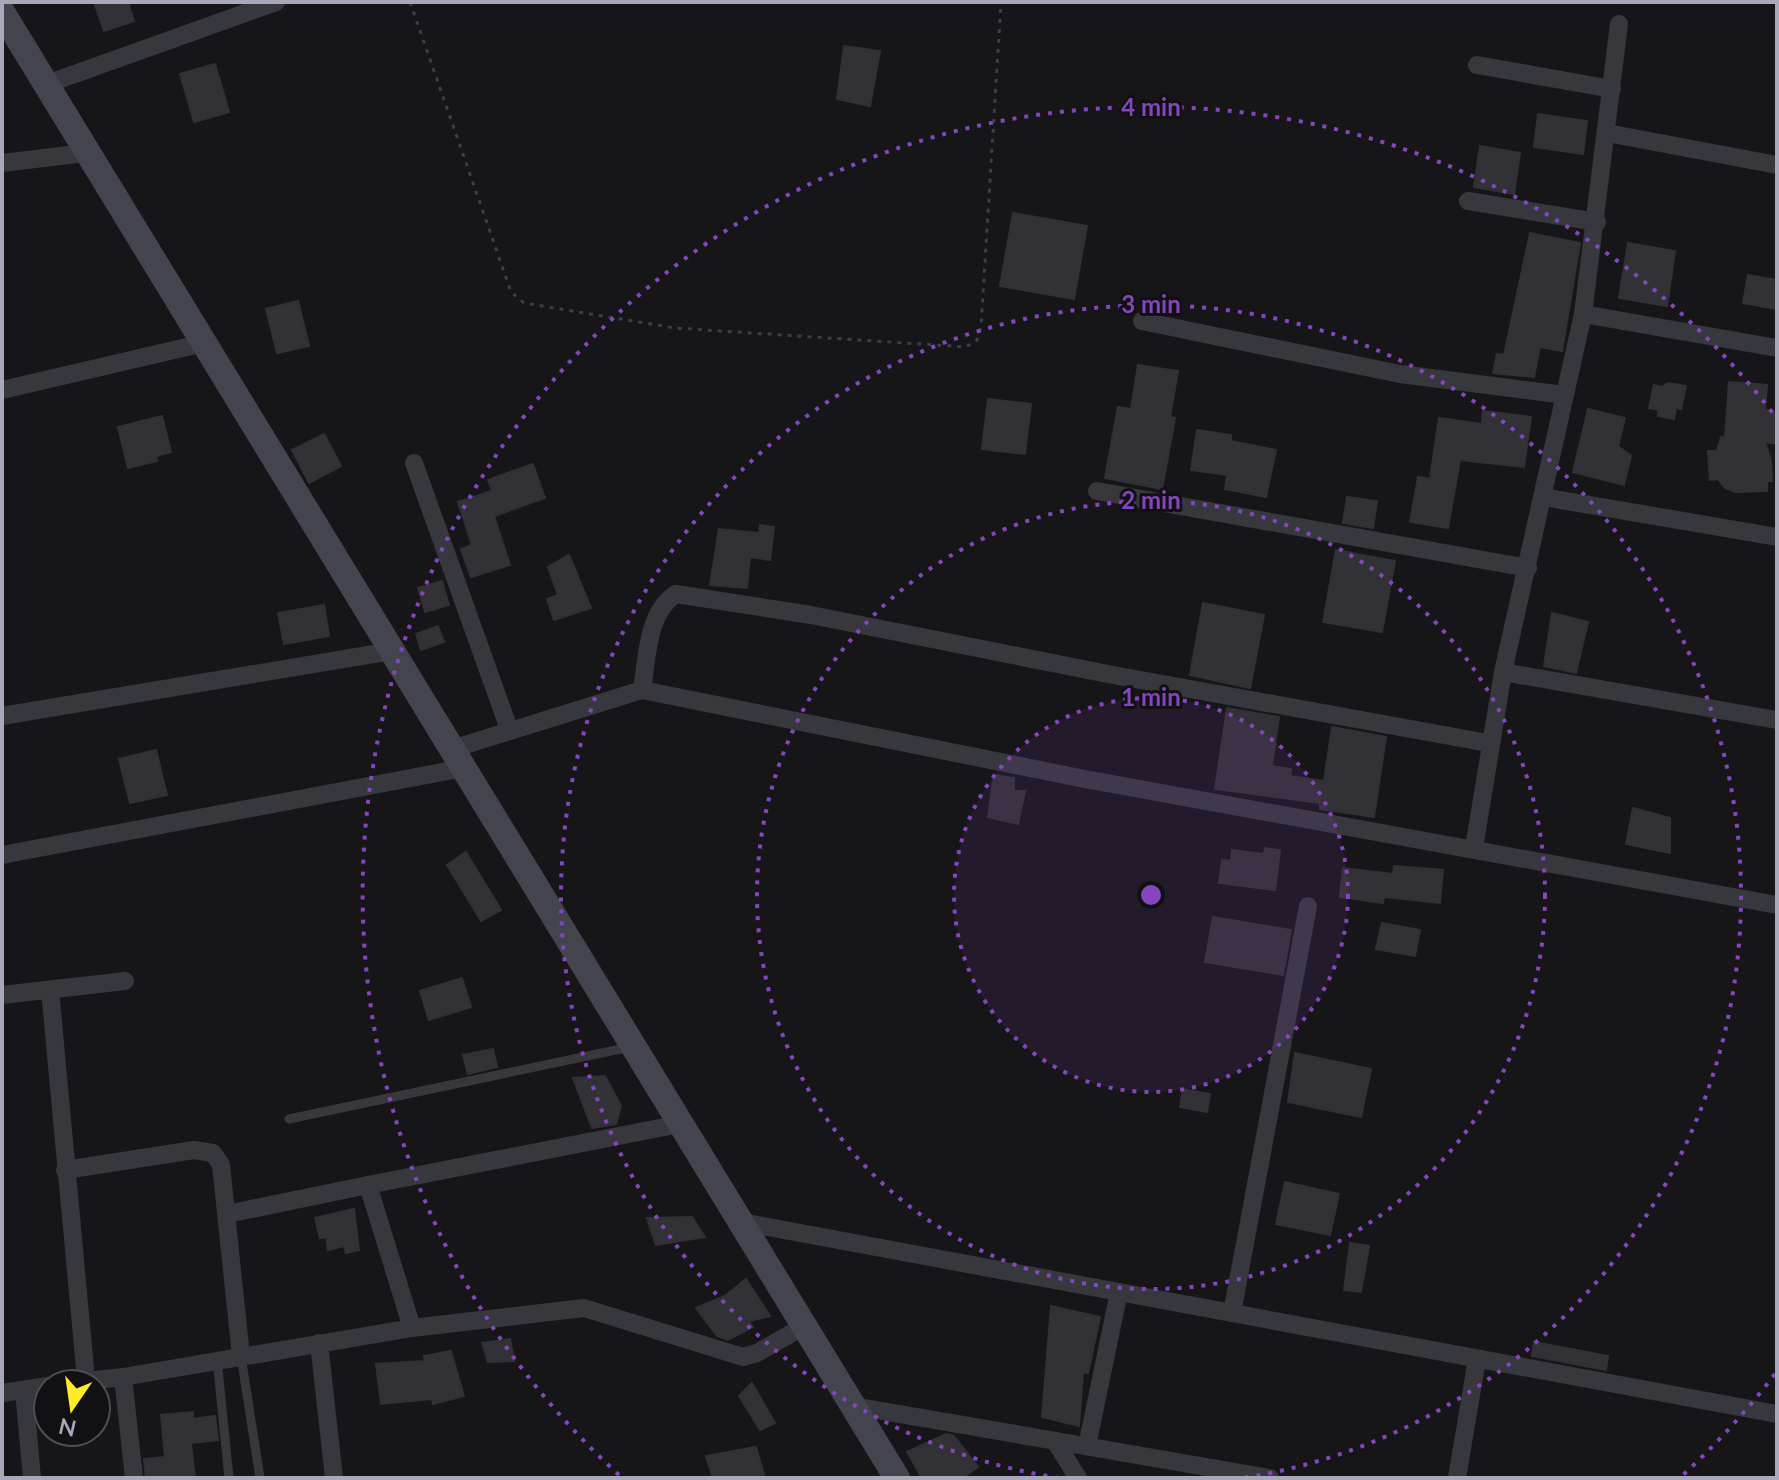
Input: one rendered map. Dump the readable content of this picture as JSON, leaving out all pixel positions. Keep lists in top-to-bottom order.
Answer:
{
  "north": "bottom",
  "rings": [
    "4 min",
    "3 min",
    "2 min",
    "1 min"
  ]
}
